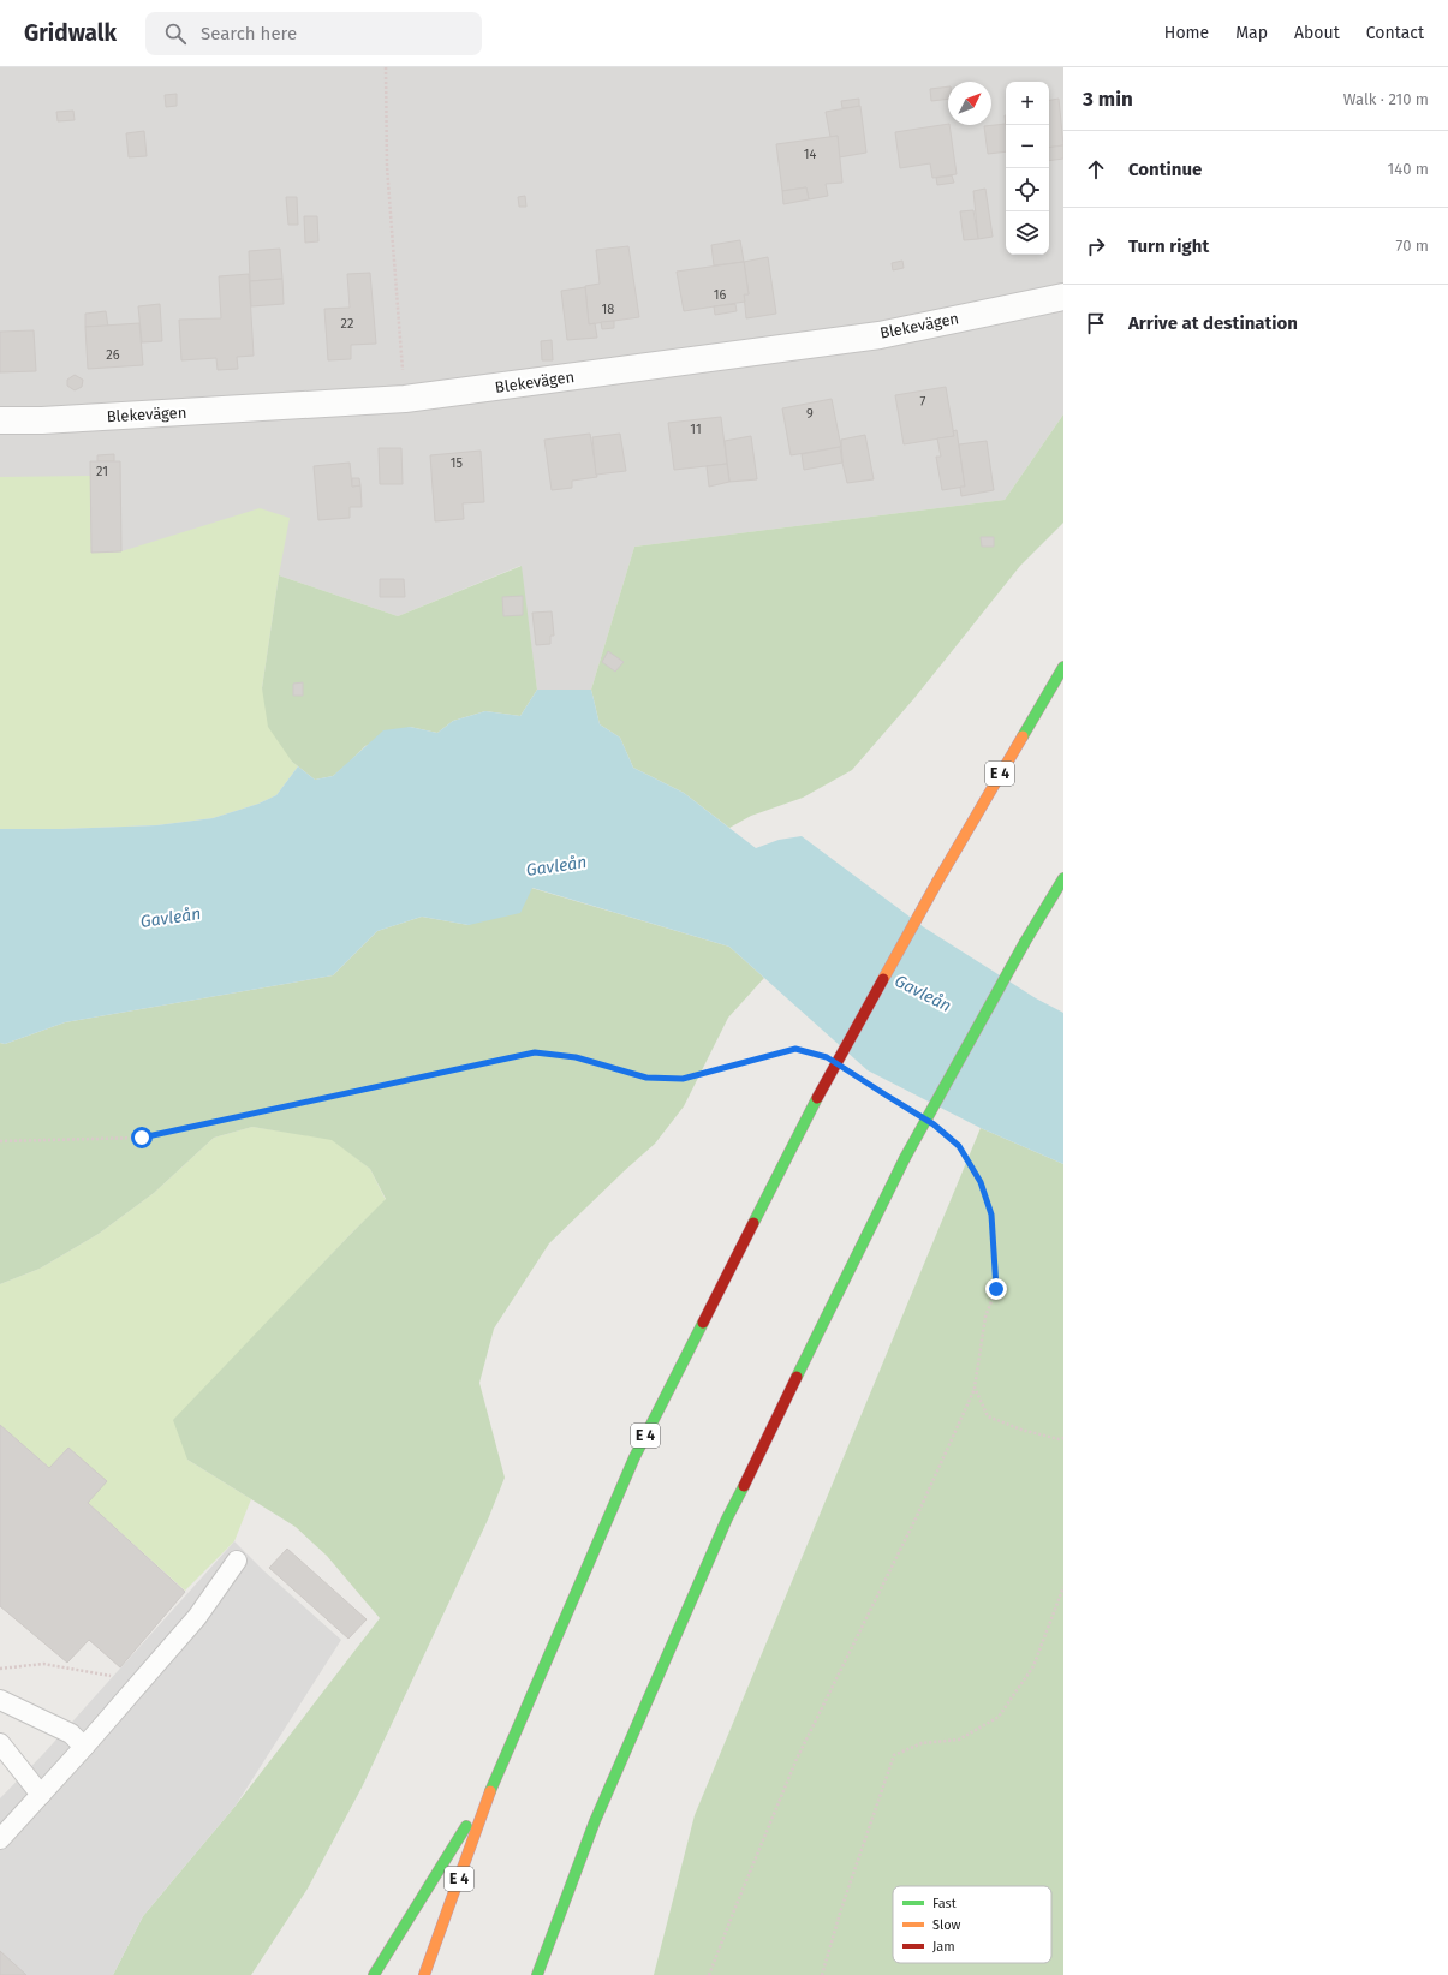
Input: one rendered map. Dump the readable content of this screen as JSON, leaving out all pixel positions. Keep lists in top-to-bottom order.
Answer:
{
  "streets": {
    "highway": ["E 4"],
    "street": ["Blekevägen"]
  },
  "water": ["Gavleån"],
  "house_numbers": [
    "14",
    "16",
    "18",
    "22",
    "26",
    "7",
    "9",
    "11",
    "15",
    "21"
  ],
  "legend": ["Fast", "Slow", "Jam"],
  "north": "top right",
  "page": {
    "header": "Gridwalk",
    "search": "Search here",
    "nav": [
      "Home",
      "Map",
      "About",
      "Contact"
    ],
    "heading": ["3 min", "Walk · 210 m"],
    "map_buttons": ["+", "−"],
    "list": [
      ["Continue", "140 m"],
      ["Turn right", "70 m"],
      "Arrive at destination"
    ]
  }
}
